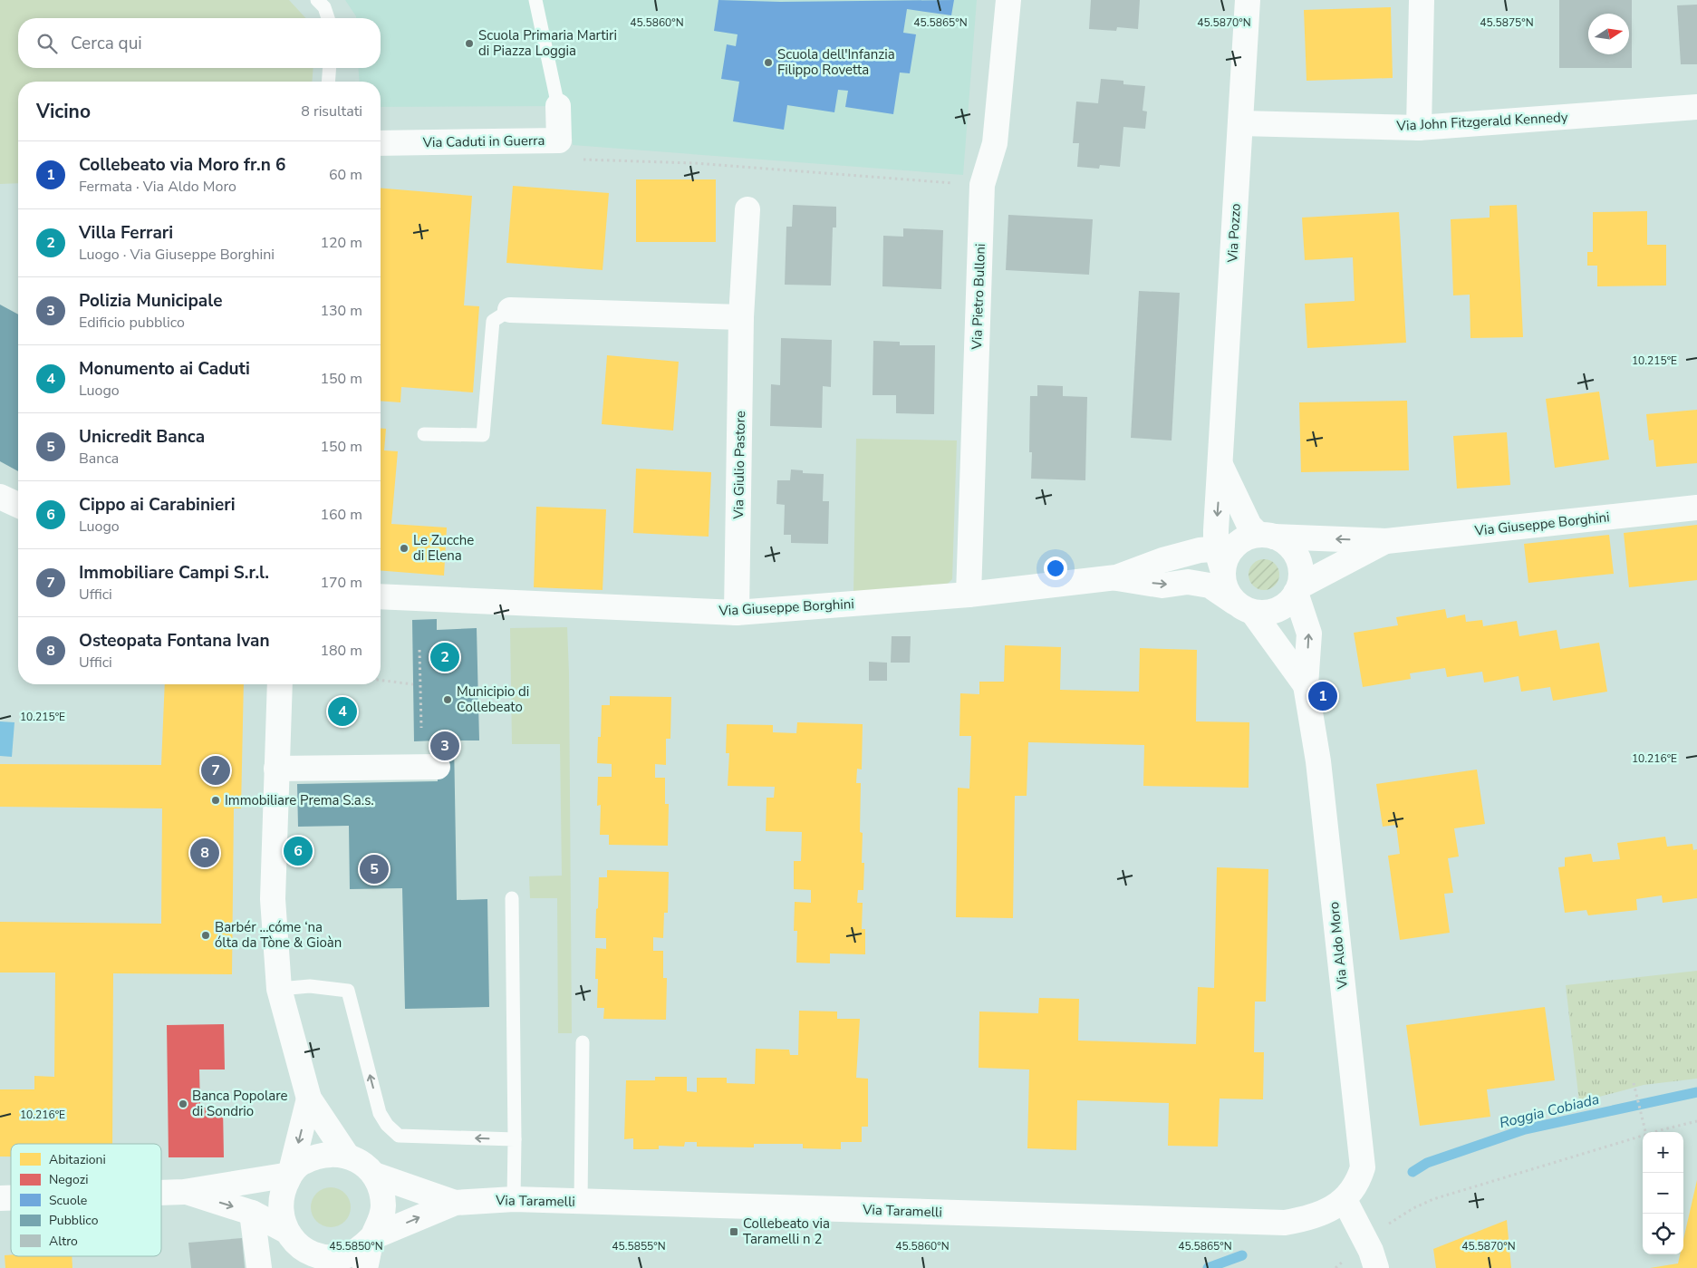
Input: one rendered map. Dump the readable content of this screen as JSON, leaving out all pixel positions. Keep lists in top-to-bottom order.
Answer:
{
  "streets": {
    "street": [
      "Via John Fitzgerald Kennedy",
      "Via Caduti in Guerra",
      "Via Pozzo",
      "Via Pietro Bulloni",
      "Via Giulio Pastore",
      "Via Giuseppe Borghini",
      "Via Aldo Moro",
      "Via Taramelli"
    ]
  },
  "crossings": [
    ["Via John Fitzgerald Kennedy", "Via Pozzo"],
    ["Via Pozzo", "Via Giuseppe Borghini"],
    ["Via Pozzo", "Via Aldo Moro"],
    ["Via Pietro Bulloni", "Via Giuseppe Borghini"],
    ["Via Giulio Pastore", "Via Giuseppe Borghini"],
    ["Via Giuseppe Borghini", "Via Aldo Moro"],
    ["Via Aldo Moro", "Via Taramelli"]
  ],
  "water": ["Roggia Cobiada"],
  "places": {
    "other": [
      "Scuola Primaria Martiri di Piazza Loggia",
      "Scuola dell'Infanzia Filippo Rovetta",
      "Le Zucche di Elena",
      "Municipio di Collebeato",
      "Immobiliare Prema S.a.s.",
      "Barbér ...cóme ‘na ólta da Tòne & Gioàn",
      "Banca Popolare di Sondrio"
    ],
    "transit": ["Collebeato via Taramelli n 2"]
  },
  "legend": [
    "Abitazioni",
    "Negozi",
    "Scuole",
    "Pubblico",
    "Altro"
  ],
  "north": "right",
  "page": {
    "search": "Cerca qui",
    "heading": ["Vicino", "8 risultati"],
    "list": [
      {
        "mark": "1",
        "name": "Collebeato via Moro fr.n 6",
        "note": "Fermata · Via Aldo Moro",
        "value": "60 m"
      },
      {
        "mark": "2",
        "name": "Villa Ferrari",
        "note": "Luogo · Via Giuseppe Borghini",
        "value": "120 m"
      },
      {
        "mark": "3",
        "name": "Polizia Municipale",
        "note": "Edificio pubblico",
        "value": "130 m"
      },
      {
        "mark": "4",
        "name": "Monumento ai Caduti",
        "note": "Luogo",
        "value": "150 m"
      },
      {
        "mark": "5",
        "name": "Unicredit Banca",
        "note": "Banca",
        "value": "150 m"
      },
      {
        "mark": "6",
        "name": "Cippo ai Carabinieri",
        "note": "Luogo",
        "value": "160 m"
      },
      {
        "mark": "7",
        "name": "Immobiliare Campi S.r.l.",
        "note": "Uffici",
        "value": "170 m"
      },
      {
        "mark": "8",
        "name": "Osteopata Fontana Ivan",
        "note": "Uffici",
        "value": "180 m"
      }
    ],
    "pins": [
      "2",
      "1",
      "4",
      "3",
      "7",
      "6",
      "8",
      "5"
    ],
    "map_buttons": ["+", "−"]
  },
  "coordinates": [
    "45.5860°N",
    "45.5865°N",
    "45.5870°N",
    "45.5875°N",
    "10.215°E",
    "10.216°E",
    "45.5850°N",
    "45.5855°N"
  ]
}
